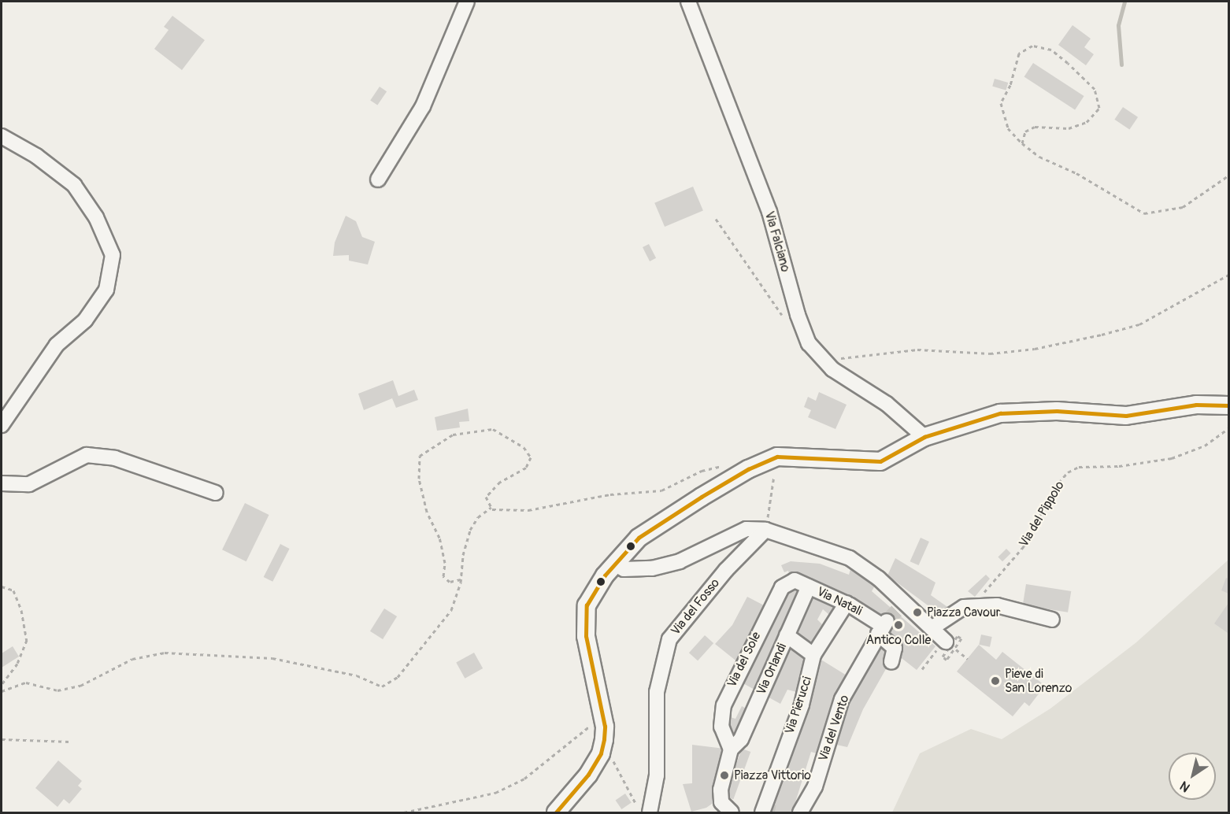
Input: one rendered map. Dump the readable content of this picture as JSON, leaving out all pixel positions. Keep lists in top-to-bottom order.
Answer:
{
  "streets": {
    "street": [
      "Via Falciano",
      "Via Natali",
      "Via del Fosso",
      "Via del Sole",
      "Via Orlandi",
      "Via Pierucci",
      "Via del Vento"
    ],
    "path": ["Via del Pippolo"]
  },
  "crossings": [
    ["Via Natali", "Via del Sole"],
    ["Via Natali", "Via Orlandi"],
    ["Via Natali", "Via Pierucci"],
    ["Via Natali", "Via del Vento"],
    ["Via del Sole", "Via Orlandi"]
  ],
  "places": [
    "Piazza Cavour",
    "Antico Colle",
    "Pieve di San Lorenzo",
    "Piazza Vittorio"
  ],
  "north": "bottom left"
}
